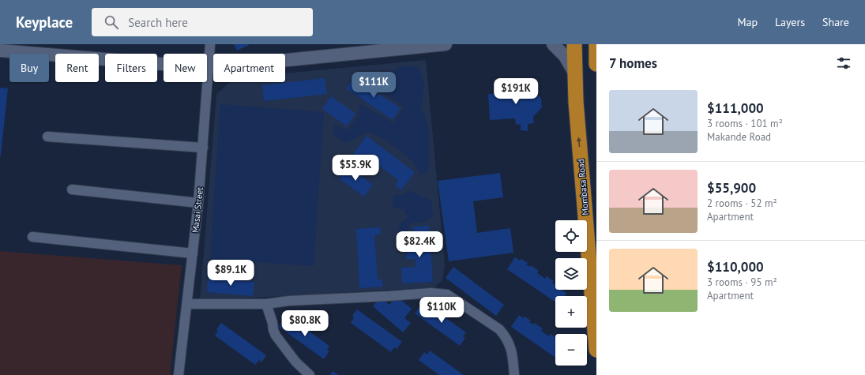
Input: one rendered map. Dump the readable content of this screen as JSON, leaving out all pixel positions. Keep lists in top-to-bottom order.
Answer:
{
  "streets": {
    "highway": ["Mombasa Road"],
    "street": ["Masai Street"]
  },
  "one_way": ["Mombasa Road"],
  "page": {
    "header": "Keyplace",
    "search": "Search here",
    "nav": ["Map", "Layers", "Share"],
    "heading": "7 homes",
    "chip": [
      "Buy",
      "Rent",
      "Filters",
      "New",
      "Apartment"
    ],
    "price": [
      "$111K",
      "$191K",
      "$55.9K",
      "$82.4K",
      "$89.1K",
      "$110K",
      "$80.8K"
    ],
    "list": [
      {
        "name": "$111,000",
        "note": "3 rooms · 101 m² · Makande Road"
      },
      {
        "name": "$55,900",
        "note": "2 rooms · 52 m² · Apartment"
      },
      {
        "name": "$110,000",
        "note": "3 rooms · 95 m² · Apartment"
      }
    ],
    "map_buttons": ["+", "−"]
  }
}
